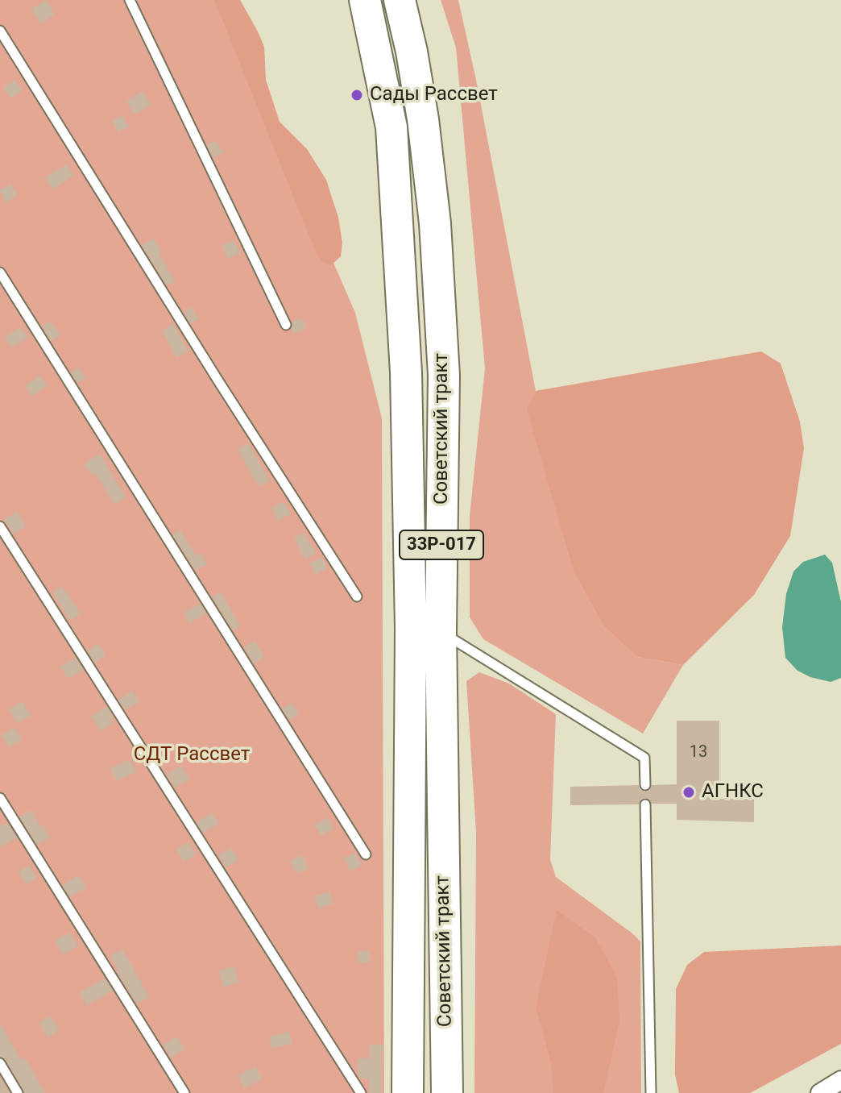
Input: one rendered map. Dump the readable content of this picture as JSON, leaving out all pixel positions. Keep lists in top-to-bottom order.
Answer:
{
  "streets": {
    "highway": ["Советский тракт", "33Р-017"]
  },
  "parks": ["СДТ Рассвет"],
  "places": ["Сады Рассвет", "АГНКС"],
  "house_numbers": ["13"]
}
